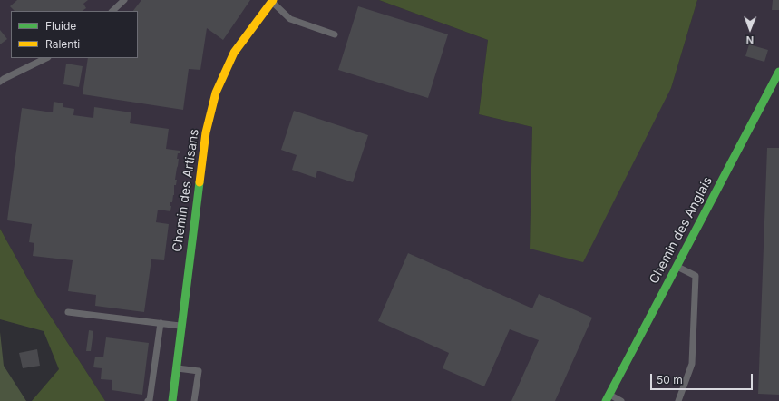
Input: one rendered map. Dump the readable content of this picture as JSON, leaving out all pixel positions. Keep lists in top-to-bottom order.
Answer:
{
  "streets": {
    "street": ["Chemin des Artisans", "Chemin des Anglais"]
  },
  "legend": ["Fluide", "Ralenti"],
  "scale_bar": "50 m",
  "north": "bottom"
}
